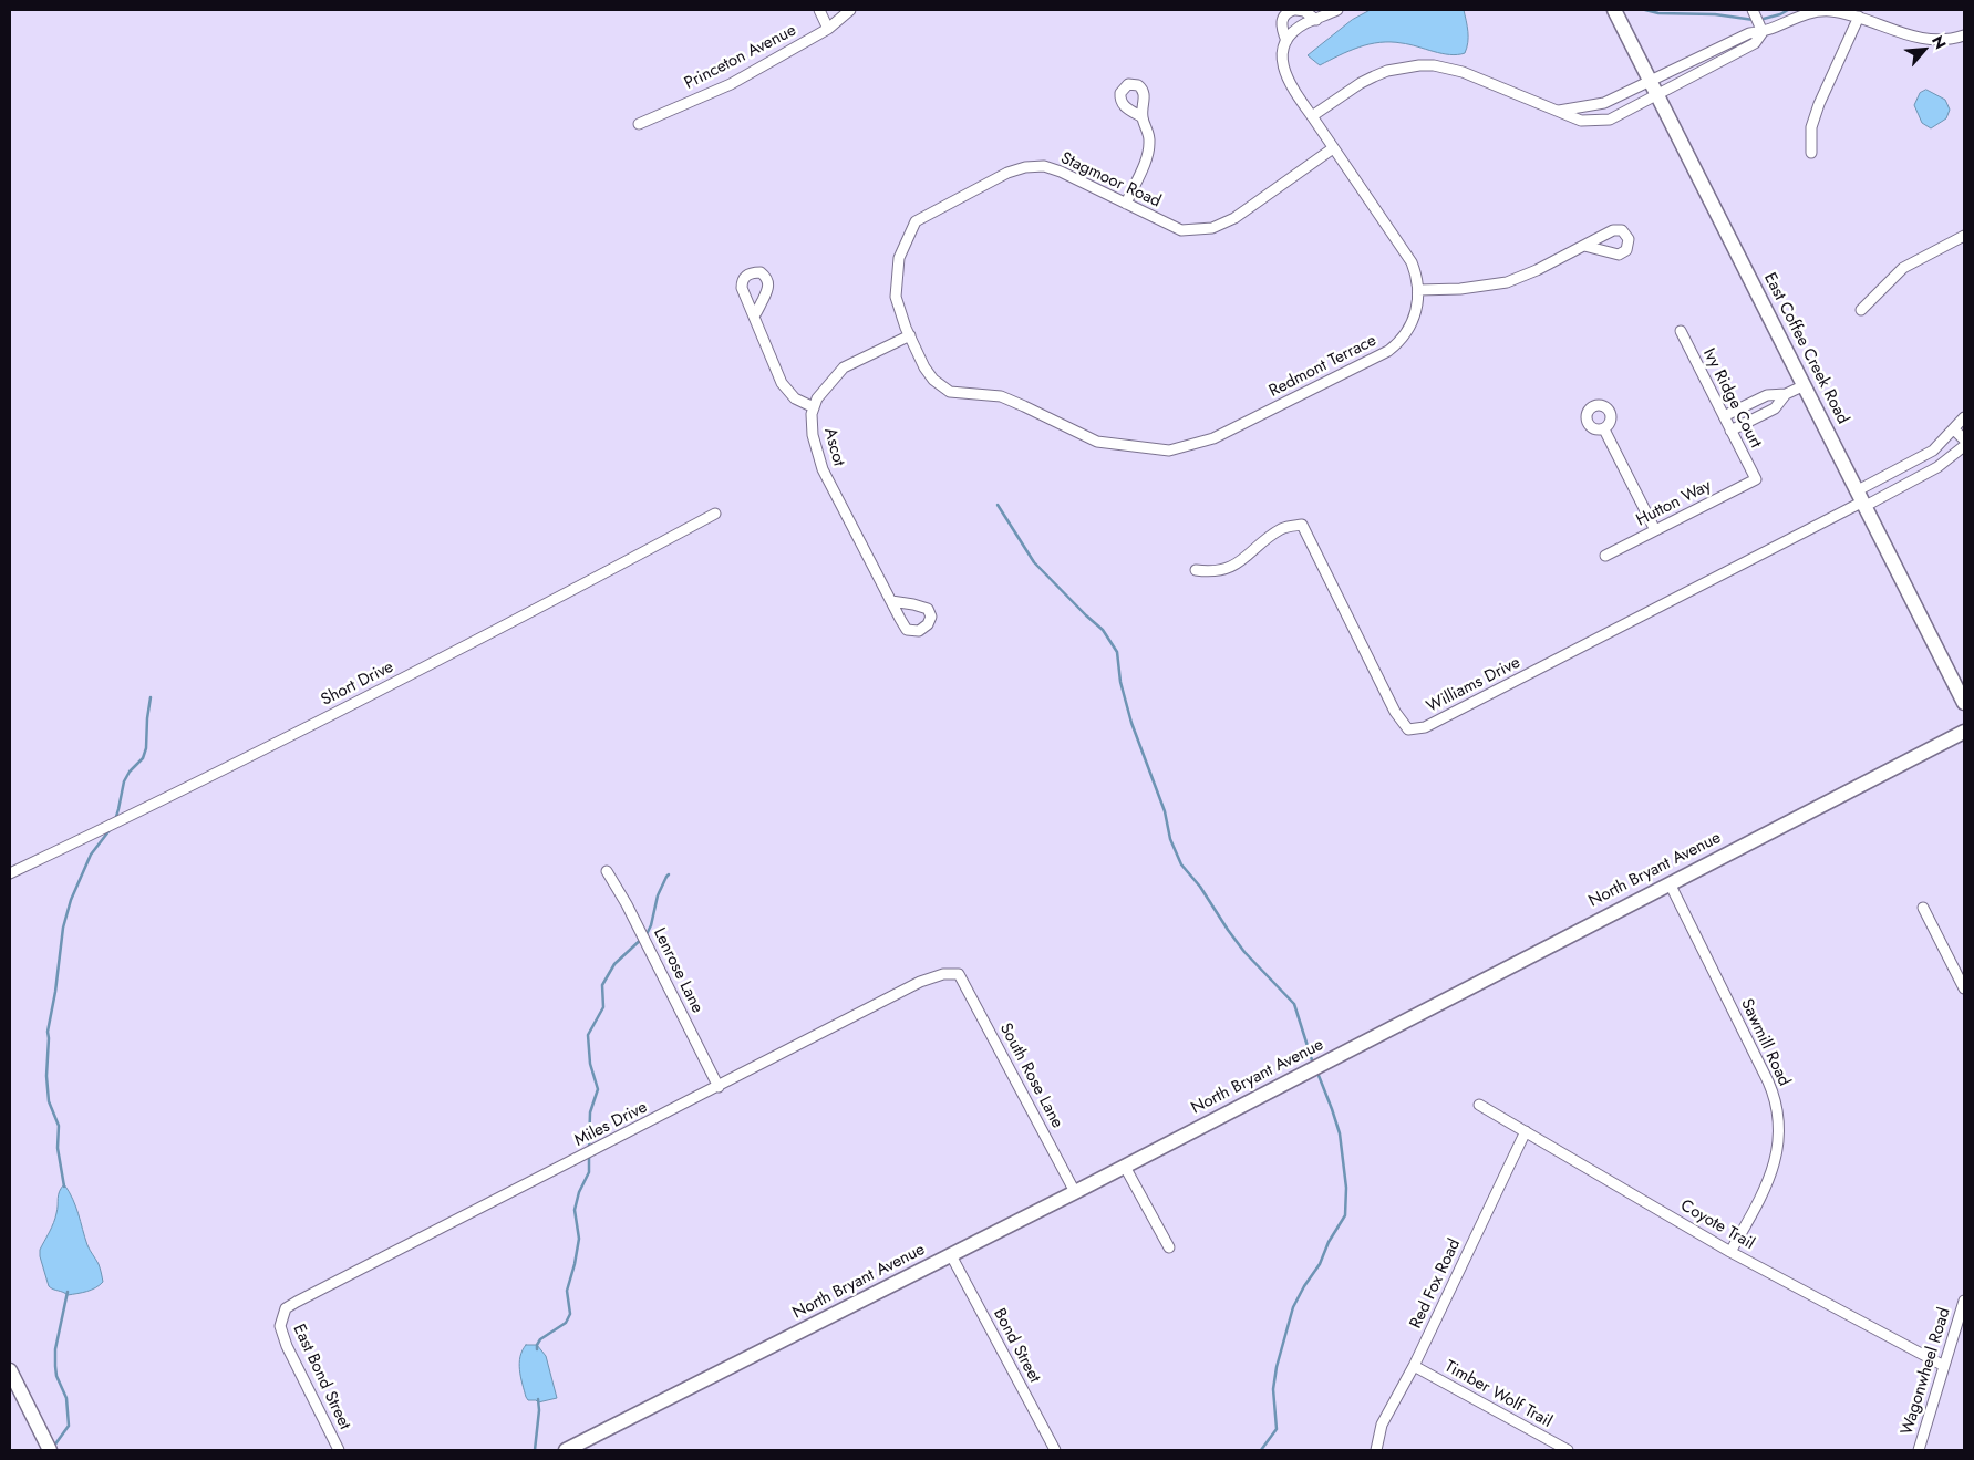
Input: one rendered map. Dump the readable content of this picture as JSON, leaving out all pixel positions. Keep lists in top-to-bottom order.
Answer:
{
  "streets": {
    "street": [
      "Princeton Avenue",
      "Stagmoor Road",
      "East Coffee Creek Road",
      "Redmont Terrace",
      "Ivy Ridge Court",
      "Ascot",
      "Hutton Way",
      "Short Drive",
      "Williams Drive",
      "North Bryant Avenue",
      "Lenrose Lane",
      "Sawmill Road",
      "South Rose Lane",
      "Miles Drive",
      "Coyote Trail",
      "Red Fox Road",
      "Bond Street",
      "Wagonwheel Road",
      "East Bond Street",
      "Timber Wolf Trail"
    ]
  },
  "crossings": [
    ["Stagmoor Road", "Redmont Terrace"],
    ["Stagmoor Road", "Ascot"],
    ["East Coffee Creek Road", "Williams Drive"],
    ["Redmont Terrace", "Ascot"],
    ["Ivy Ridge Court", "Hutton Way"],
    ["North Bryant Avenue", "Sawmill Road"],
    ["North Bryant Avenue", "South Rose Lane"],
    ["North Bryant Avenue", "Bond Street"],
    ["Lenrose Lane", "Miles Drive"],
    ["Sawmill Road", "Coyote Trail"],
    ["South Rose Lane", "Miles Drive"],
    ["Miles Drive", "East Bond Street"],
    ["Coyote Trail", "Red Fox Road"],
    ["Coyote Trail", "Wagonwheel Road"],
    ["Red Fox Road", "Timber Wolf Trail"]
  ],
  "north": "top right"
}
